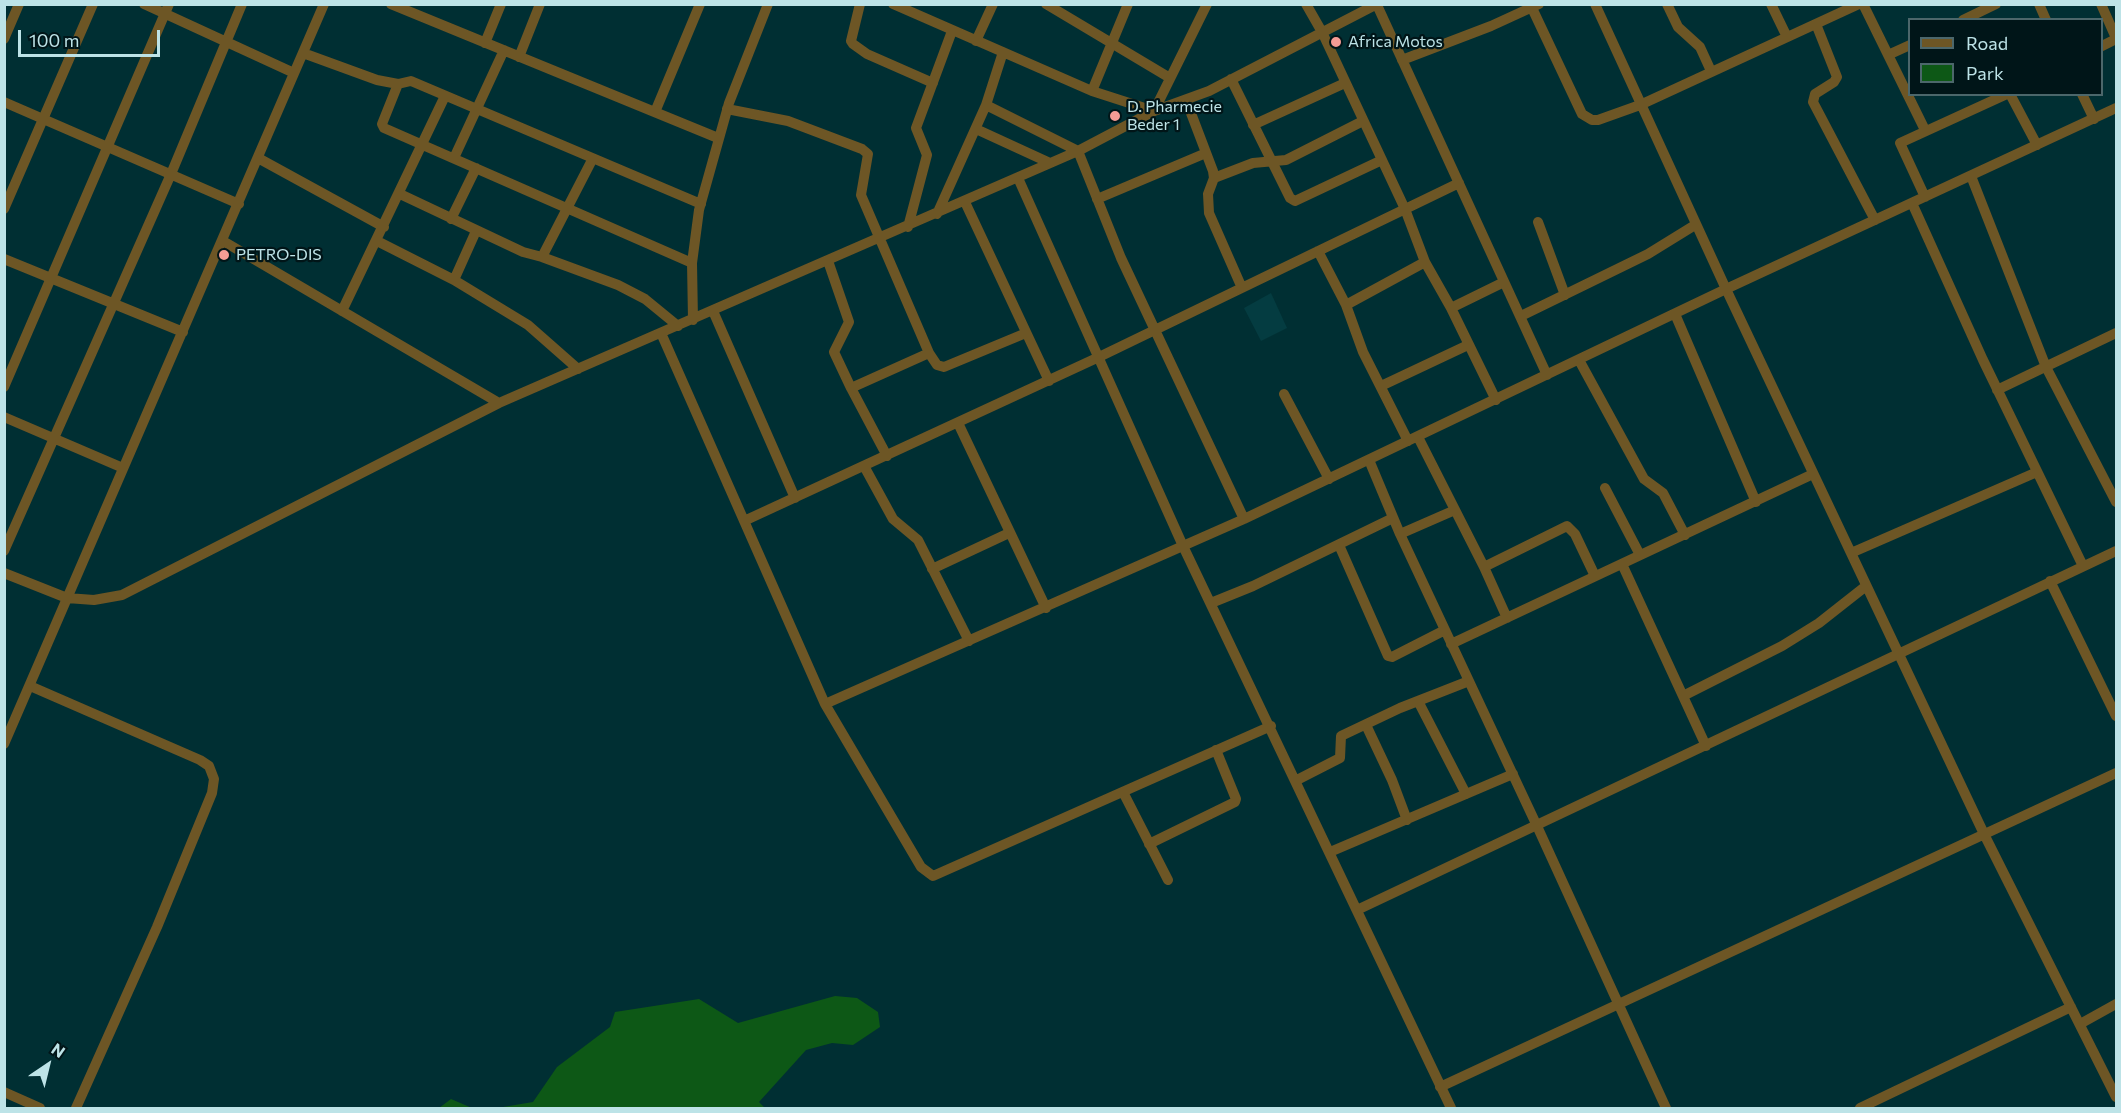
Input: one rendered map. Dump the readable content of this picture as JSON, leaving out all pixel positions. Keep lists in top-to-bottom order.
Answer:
{
  "places": ["Africa Motos", "D. Pharmecie Beder 1", "PETRO-DIS"],
  "legend": ["Road", "Park"],
  "scale_bar": "100 m",
  "north": "top right"
}
